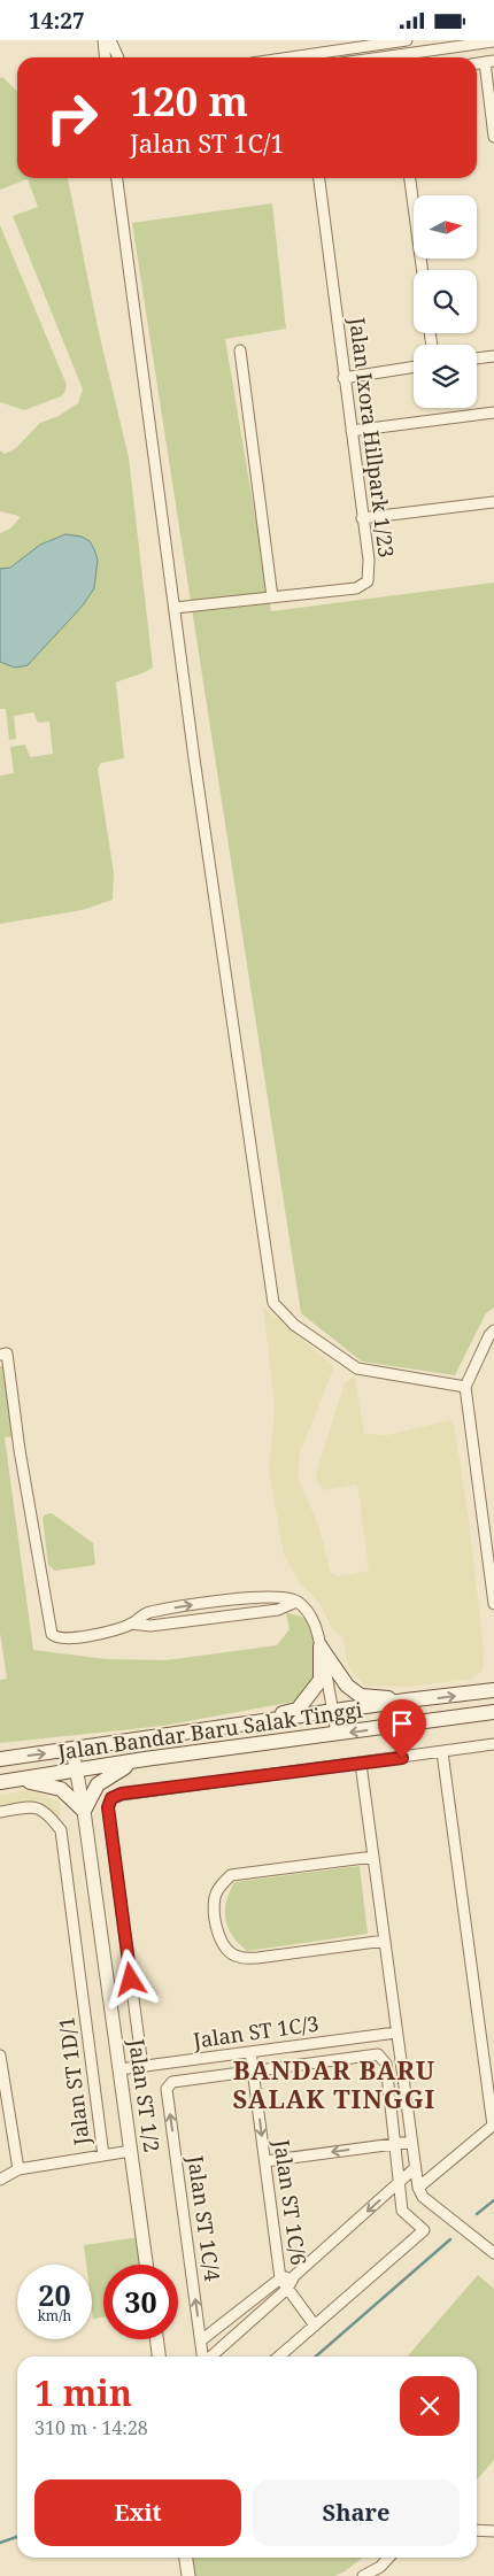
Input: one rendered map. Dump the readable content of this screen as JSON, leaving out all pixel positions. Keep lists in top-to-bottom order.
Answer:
{
  "streets": {
    "main road": ["Jalan Bandar Baru Salak Tinggi"],
    "street": [
      "Jalan Ixora Hillpark 1/23",
      "Jalan ST 1C/3",
      "Jalan ST 1D/1",
      "Jalan ST 1/2",
      "Jalan ST 1C/6",
      "Jalan ST 1C/4"
    ]
  },
  "crossings": [
    ["Jalan Bandar Baru Salak Tinggi", "Jalan ST 1/2"],
    ["Jalan ST 1C/3", "Jalan ST 1/2"],
    ["Jalan ST 1C/3", "Jalan ST 1C/6"],
    ["Jalan ST 1C/6", "Jalan ST 1C/4"]
  ],
  "districts": ["BANDAR BARU SALAK TINGGI"],
  "north": "right",
  "page": {
    "status": "14:27",
    "turn": ["120 m", "Jalan ST 1C/1"],
    "speed": "20 km/h",
    "limit": "30",
    "heading": ["1 min", "310 m · 14:28"],
    "buttons": ["Exit", "Share"]
  }
}
